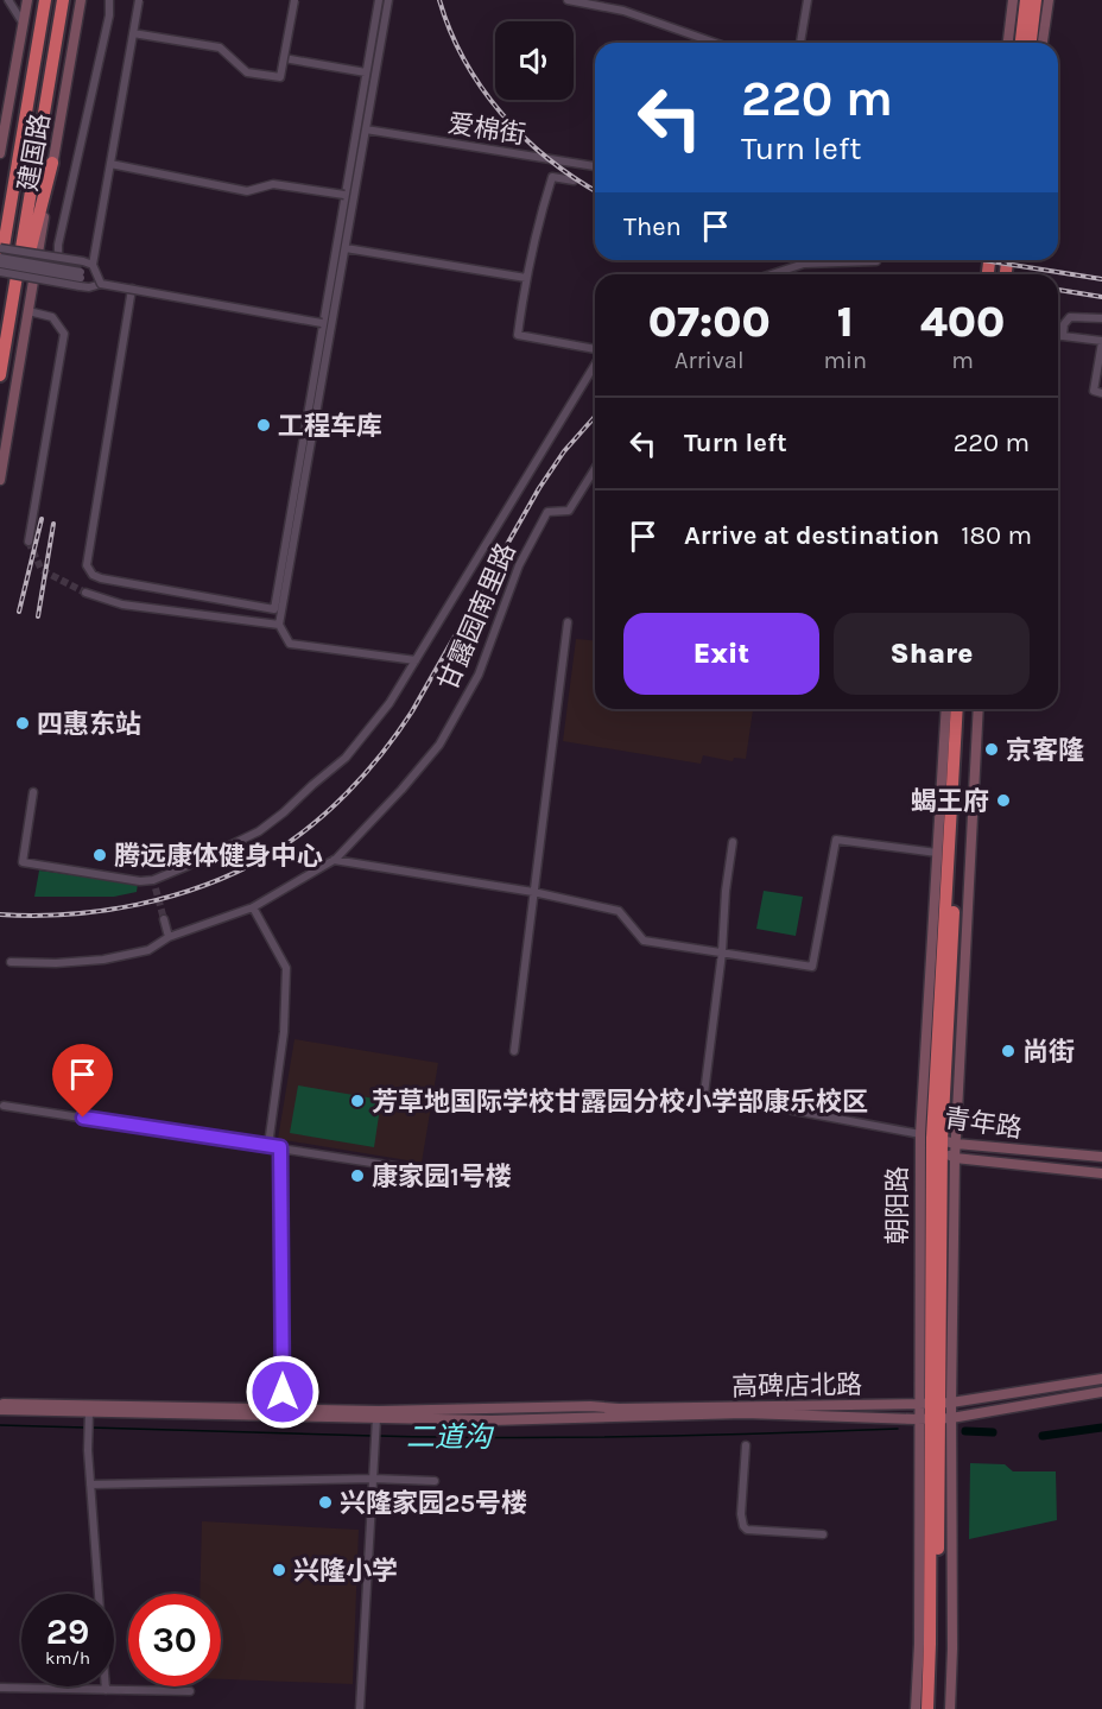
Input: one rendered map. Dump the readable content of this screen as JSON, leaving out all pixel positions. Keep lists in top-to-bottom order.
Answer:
{
  "streets": {
    "highway": ["朝阳路"],
    "street": [
      "爱棉街",
      "建国路",
      "甘露园南里路",
      "青年路",
      "高碑店北路"
    ]
  },
  "crossings": [
    ["青年路", "朝阳路"],
    ["朝阳路", "高碑店北路"]
  ],
  "water": ["二道沟"],
  "places": [
    "工程车库",
    "四惠东站",
    "京客隆",
    "蝎王府",
    "腾远康体健身中心",
    "尚街",
    "芳草地国际学校甘露园分校小学部康乐校区",
    "康家园1号楼",
    "兴隆家园25号楼",
    "兴隆小学"
  ],
  "page": {
    "turn": ["220 m", "Turn left"],
    "then": "Then",
    "eta": [
      "07:00",
      "Arrival",
      "1",
      "min",
      "400",
      "m"
    ],
    "list": [
      {
        "name": "Turn left",
        "value": "220 m"
      },
      {
        "name": "Arrive at destination",
        "value": "180 m"
      }
    ],
    "buttons": ["Exit", "Share"],
    "speed": "29 km/h",
    "limit": "30"
  }
}
